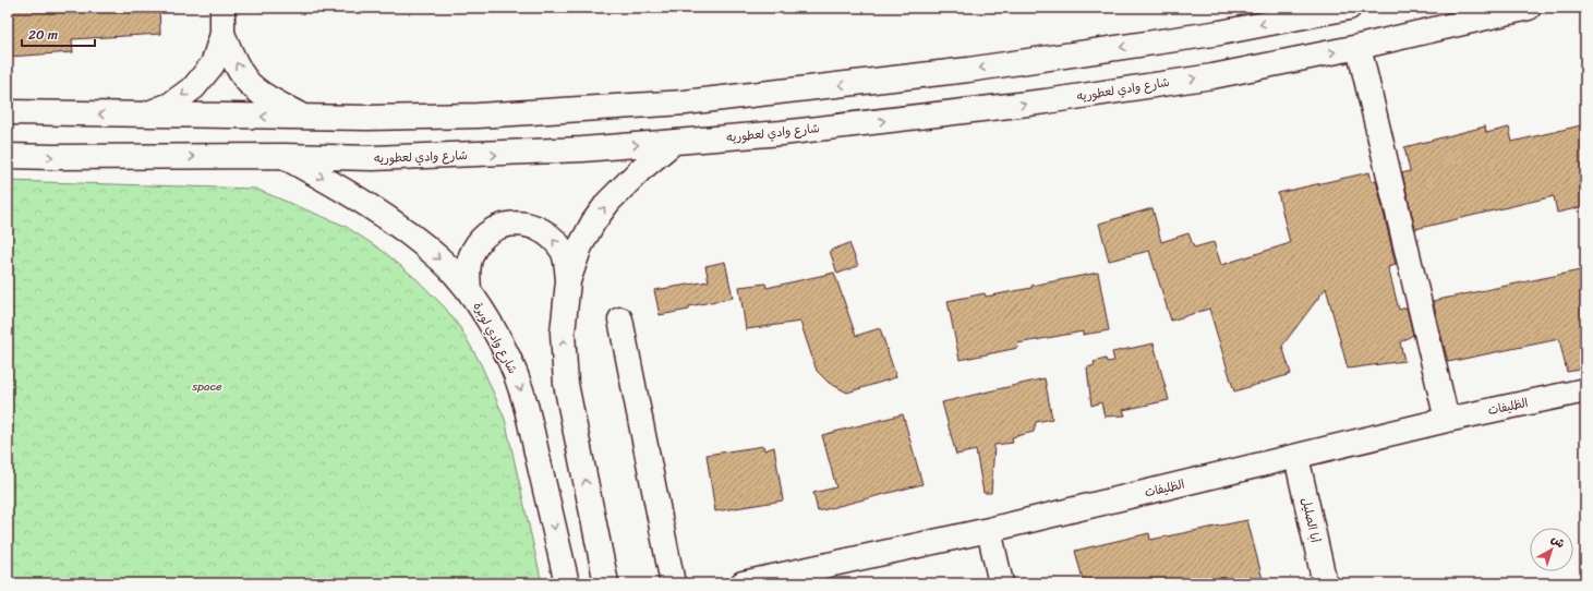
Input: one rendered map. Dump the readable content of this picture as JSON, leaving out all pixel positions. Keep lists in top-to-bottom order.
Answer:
{
  "streets": {
    "street": [
      "شارع وادي لعطوريه",
      "شارع وادي لوبرة",
      "الظليفات",
      "أبا الصليل"
    ]
  },
  "crossings": [
    ["شارع وادي لعطوريه", "شارع وادي لوبرة"],
    ["الظليفات", "أبا الصليل"]
  ],
  "parks": ["space"],
  "scale_bar": "20 m",
  "north": "top right"
}
